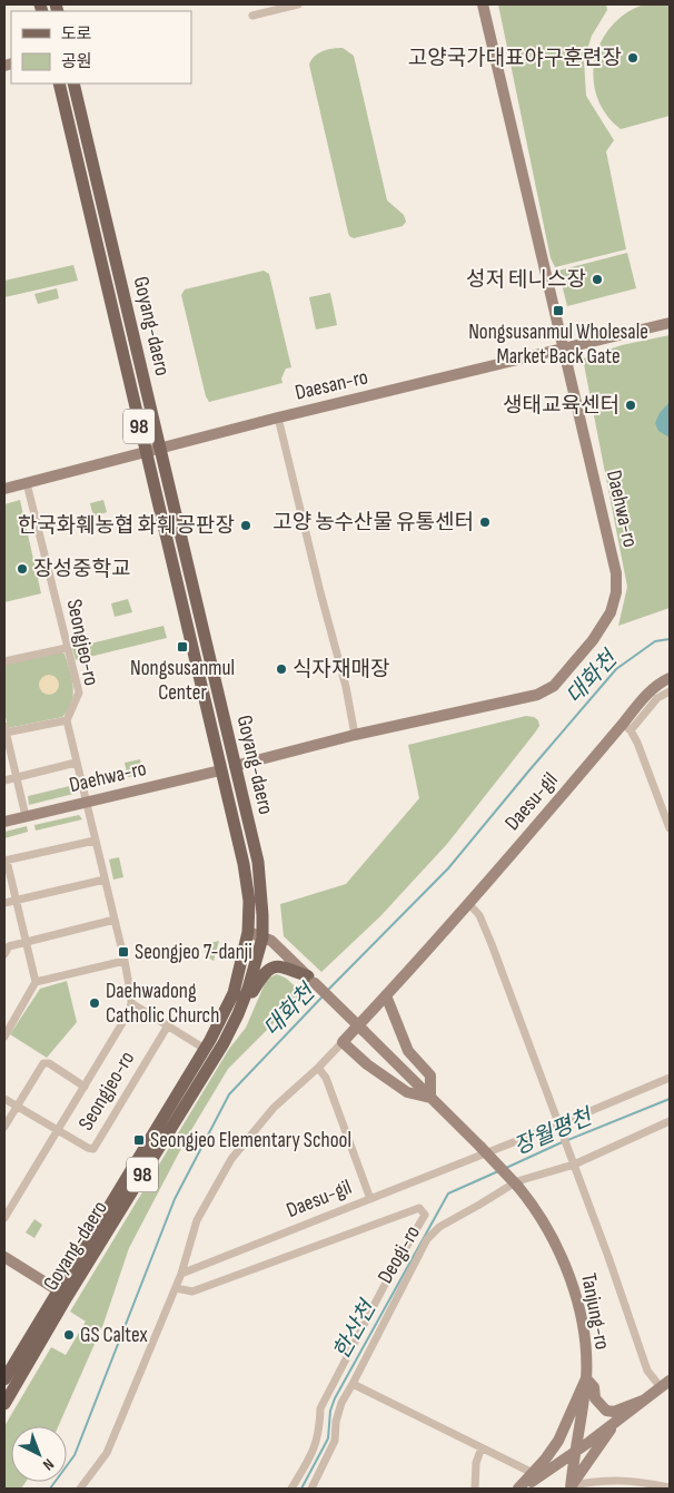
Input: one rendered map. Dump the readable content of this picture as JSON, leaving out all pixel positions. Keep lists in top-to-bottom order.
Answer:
{
  "streets": {
    "main road": ["Goyang-daero", "98"],
    "street": [
      "Daesan-ro",
      "Daehwa-ro",
      "Seongjeo-ro",
      "Daesu-gil",
      "Deogi-ro",
      "Tanjung-ro"
    ]
  },
  "crossings": [
    ["Goyang-daero", "Daesan-ro"],
    ["Goyang-daero", "Daehwa-ro"],
    ["Daesan-ro", "Daehwa-ro"],
    ["Daesan-ro", "Seongjeo-ro"],
    ["Deogi-ro", "Tanjung-ro"]
  ],
  "water": ["대화천", "장월평천", "한산천"],
  "places": {
    "other": [
      "고양국가대표야구훈련장",
      "성저 테니스장",
      "생태교육센터",
      "고양 농수산물 유통센터",
      "한국화훼농협 화훼공판장",
      "장성중학교",
      "식자재매장",
      "Daehwadong Catholic Church",
      "GS Caltex"
    ],
    "transit": [
      "Nongsusanmul Wholesale Market Back Gate",
      "Nongsusanmul Center",
      "Seongjeo 7-danji",
      "Seongjeo Elementary School"
    ]
  },
  "legend": ["도로", "공원"],
  "north": "bottom right"
}
